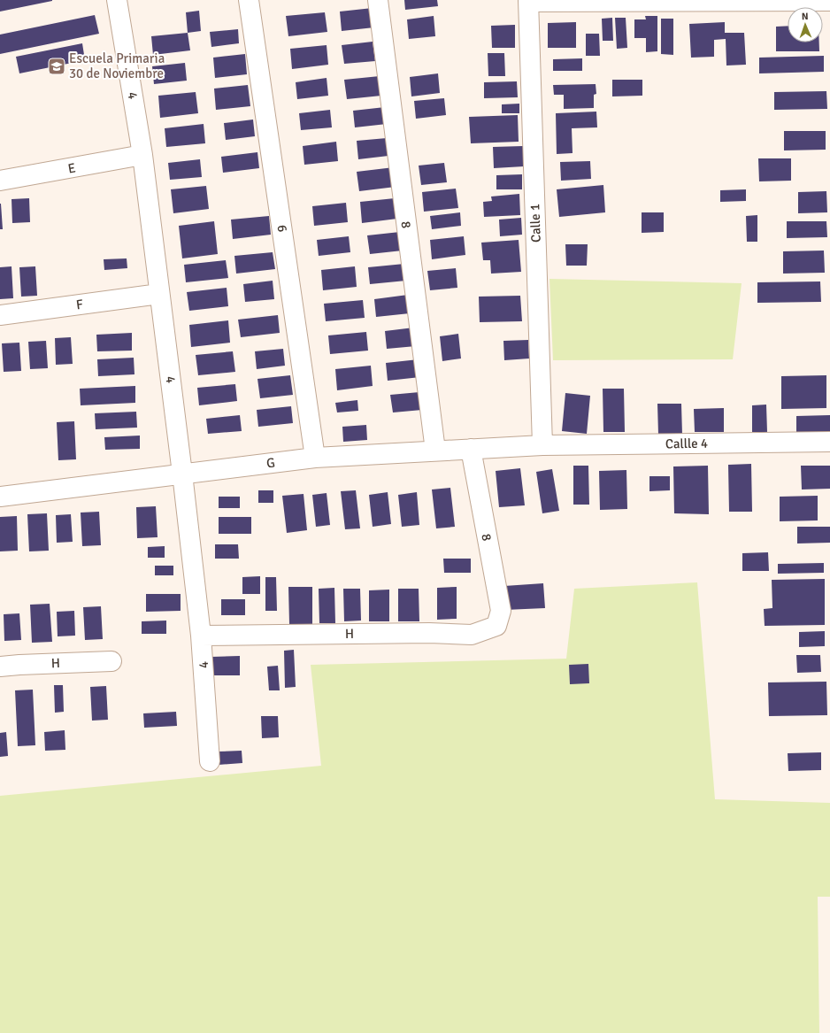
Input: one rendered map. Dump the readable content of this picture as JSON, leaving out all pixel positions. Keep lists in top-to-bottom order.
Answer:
{
  "streets": {
    "street": [
      "4",
      "E",
      "Calle 1",
      "8",
      "6",
      "F",
      "Callle 4",
      "G",
      "H"
    ]
  },
  "crossings": [
    ["4", "E"],
    ["4", "F"],
    ["4", "G"],
    ["4", "H"],
    ["Calle 1", "Callle 4"],
    ["Calle 1", "G"],
    ["8", "G"],
    ["8", "H"],
    ["6", "G"],
    ["Callle 4", "G"]
  ],
  "places": {
    "school or university": ["Escuela Primaria 30 de Noviembre"]
  },
  "north": "top"
}
